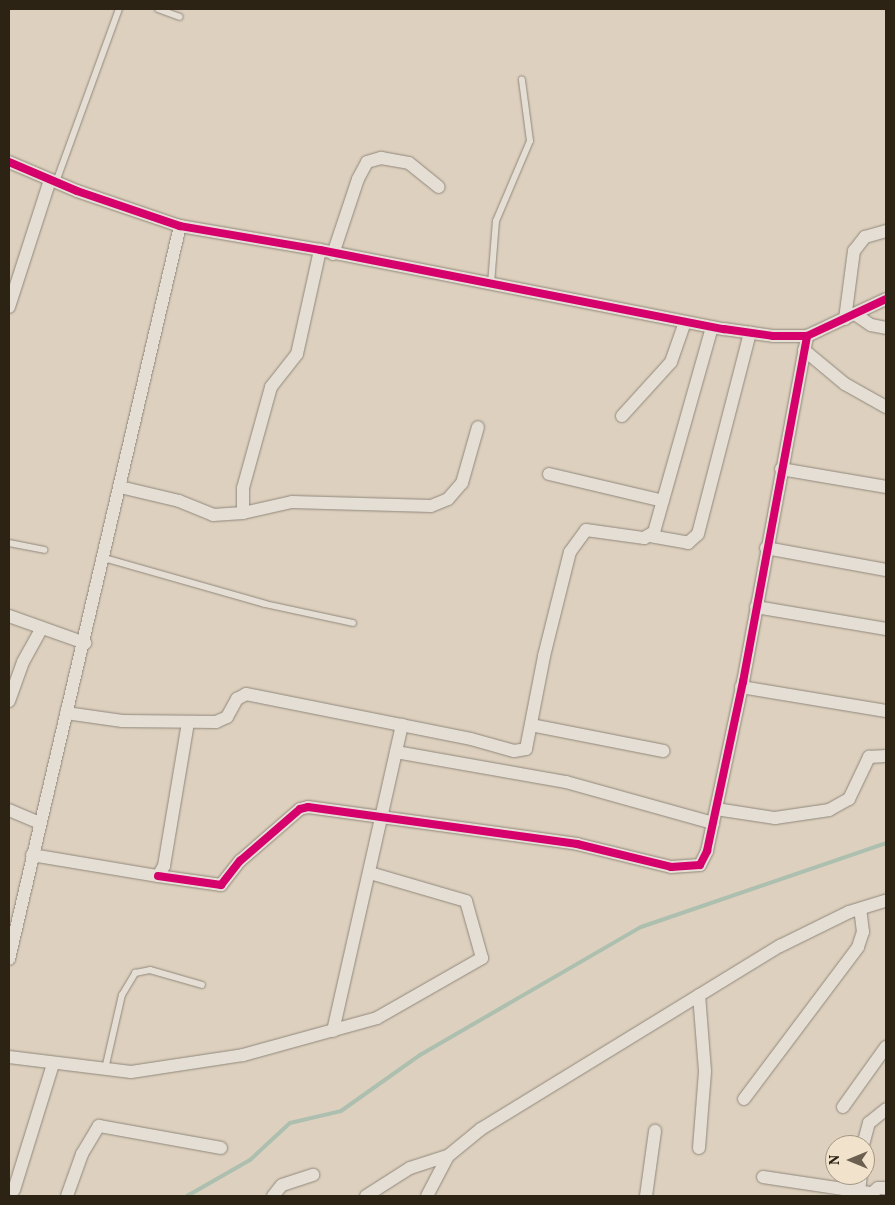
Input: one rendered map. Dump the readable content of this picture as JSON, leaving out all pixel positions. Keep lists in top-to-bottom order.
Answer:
{
  "north": "left"
}
